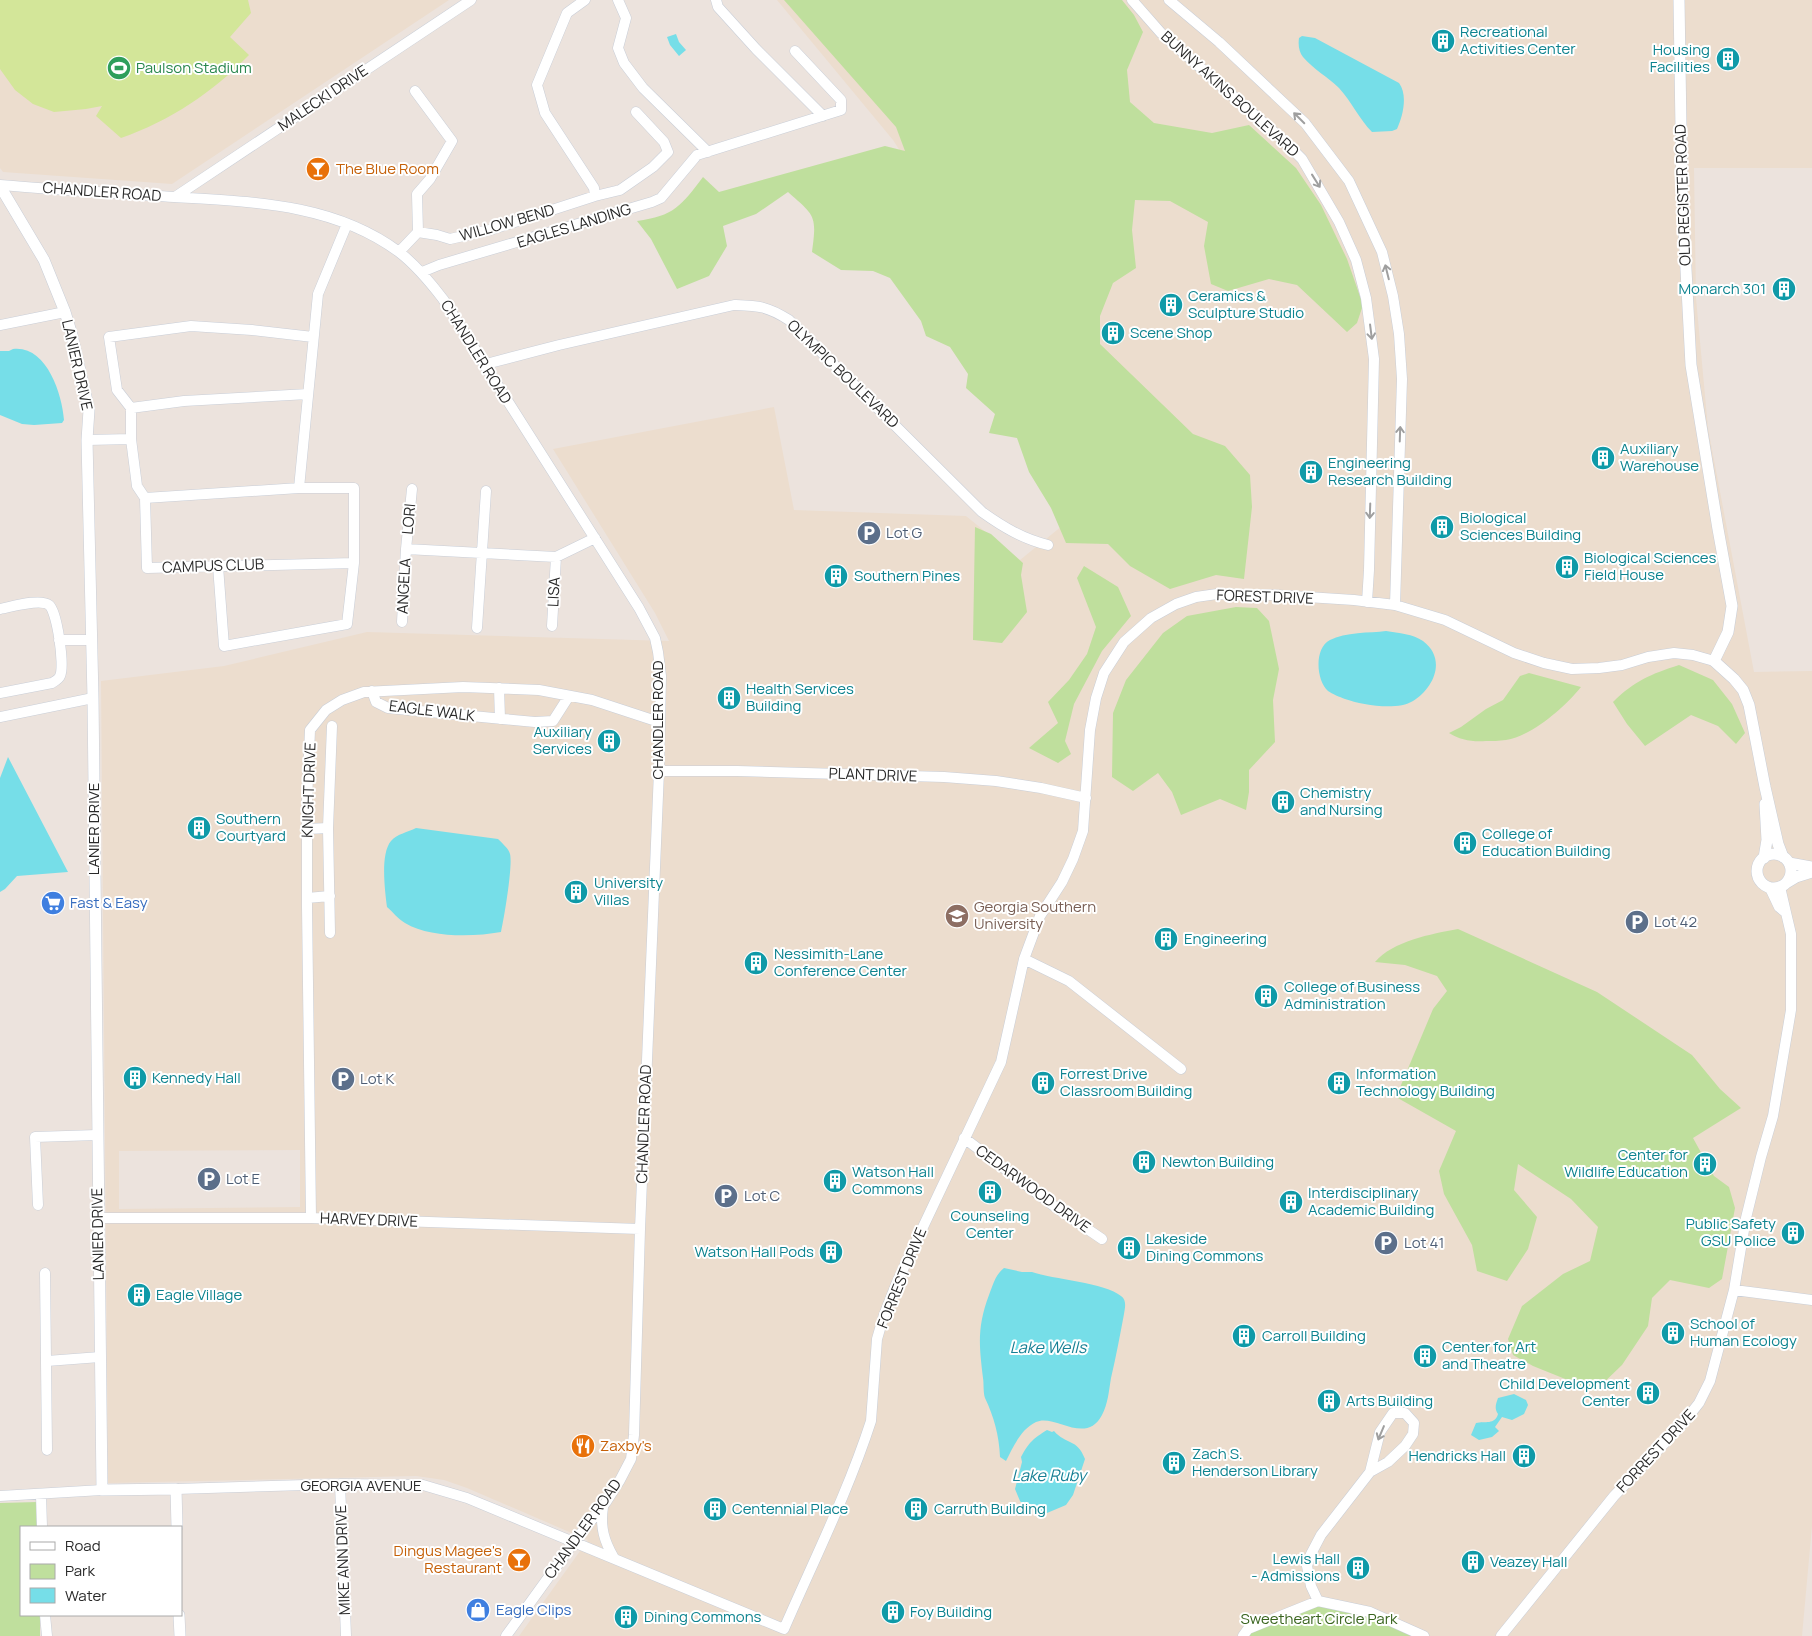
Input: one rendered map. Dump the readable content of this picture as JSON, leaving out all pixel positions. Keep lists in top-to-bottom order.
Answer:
{
  "streets": {
    "street": [
      "BUNNY AKINS BOULEVARD",
      "MALECKI DRIVE",
      "CHANDLER ROAD",
      "OLD REGISTER ROAD",
      "WILLOW BEND",
      "EAGLES LANDING",
      "LANIER DRIVE",
      "OLYMPIC BOULEVARD",
      "LORI",
      "CAMPUS CLUB",
      "ANGELA",
      "LISA",
      "FOREST DRIVE",
      "EAGLE WALK",
      "PLANT DRIVE",
      "KNIGHT DRIVE",
      "CEDARWOOD DRIVE",
      "HARVEY DRIVE",
      "FORREST DRIVE",
      "GEORGIA AVENUE",
      "MIKE ANN DRIVE"
    ]
  },
  "crossings": [
    ["BUNNY AKINS BOULEVARD", "FOREST DRIVE"],
    ["MALECKI DRIVE", "CHANDLER ROAD"],
    ["CHANDLER ROAD", "EAGLES LANDING"],
    ["CHANDLER ROAD", "LANIER DRIVE"],
    ["CHANDLER ROAD", "OLYMPIC BOULEVARD"],
    ["CHANDLER ROAD", "PLANT DRIVE"],
    ["CHANDLER ROAD", "KNIGHT DRIVE"],
    ["CHANDLER ROAD", "HARVEY DRIVE"],
    ["CHANDLER ROAD", "GEORGIA AVENUE"],
    ["OLD REGISTER ROAD", "FOREST DRIVE"],
    ["LANIER DRIVE", "HARVEY DRIVE"],
    ["LANIER DRIVE", "GEORGIA AVENUE"],
    ["LORI", "ANGELA"],
    ["FOREST DRIVE", "PLANT DRIVE"],
    ["FOREST DRIVE", "FORREST DRIVE"],
    ["EAGLE WALK", "KNIGHT DRIVE"],
    ["KNIGHT DRIVE", "HARVEY DRIVE"],
    ["CEDARWOOD DRIVE", "FORREST DRIVE"],
    ["FORREST DRIVE", "GEORGIA AVENUE"],
    ["GEORGIA AVENUE", "MIKE ANN DRIVE"]
  ],
  "water": ["Lake Wells", "Lake Ruby"],
  "parks": ["Sweetheart Circle Park"],
  "places": {
    "building": [
      "Recreational Activities Center",
      "Housing Facilities",
      "Monarch 301",
      "Ceramics & Sculpture Studio",
      "Scene Shop",
      "Auxiliary Warehouse",
      "Engineering Research Building",
      "Biological Sciences Building",
      "Biological Sciences Field House",
      "Southern Pines",
      "Health Services Building",
      "Auxiliary Services",
      "Chemistry and Nursing",
      "Southern Courtyard",
      "College of Education Building",
      "University Villas",
      "Engineering",
      "Nessimith-Lane Conference Center",
      "College of Business Administration",
      "Kennedy Hall",
      "Forrest Drive Classroom Building",
      "Information Technology Building",
      "Newton Building",
      "Center for Wildlife Education",
      "Watson Hall Commons",
      "Counseling Center",
      "Interdisciplinary Academic Building",
      "Public Safety GSU Police",
      "Lakeside Dining Commons",
      "Watson Hall Pods",
      "Eagle Village",
      "School of Human Ecology",
      "Carroll Building",
      "Center for Art and Theatre",
      "Child Development Center",
      "Arts Building",
      "Hendricks Hall",
      "Zach S. Henderson Library",
      "Centennial Place",
      "Carruth Building",
      "Veazey Hall",
      "Lewis Hall - Admissions",
      "Foy Building",
      "Dining Commons"
    ],
    "sports": ["Paulson Stadium"],
    "bar": ["The Blue Room", "Dingus Magee's Restaurant"],
    "parking": [
      "Lot G",
      "Lot 42",
      "Lot K",
      "Lot E",
      "Lot C",
      "Lot 41"
    ],
    "supermarket": ["Fast & Easy"],
    "school or university": ["Georgia Southern University"],
    "restaurant": ["Zaxby's"],
    "shop": ["Eagle Clips"]
  },
  "legend": ["Road", "Park", "Water"]
}
